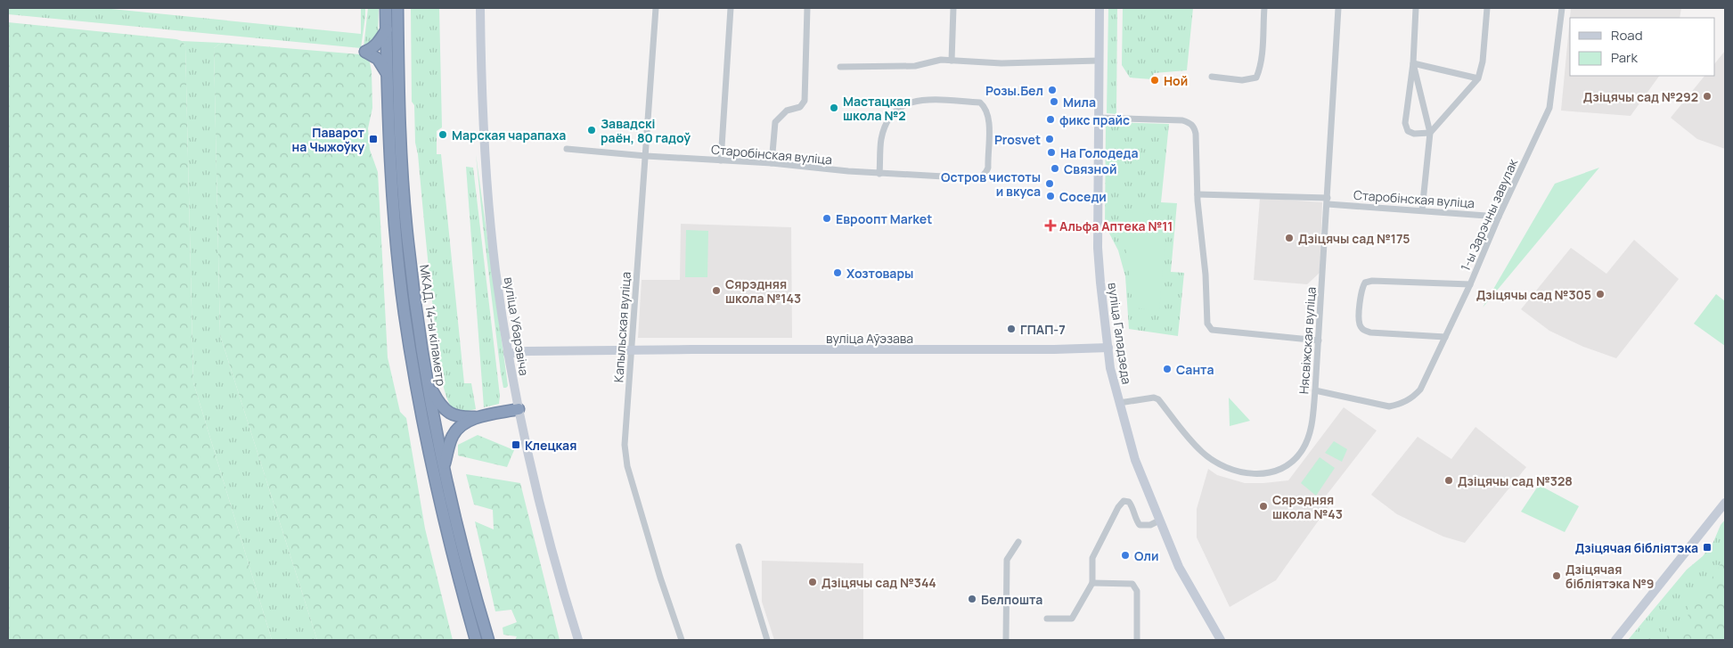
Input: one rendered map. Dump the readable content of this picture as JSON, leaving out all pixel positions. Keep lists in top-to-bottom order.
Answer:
{
  "streets": {
    "highway": ["МКАД, 14-ы кіламетр"],
    "main road": ["вуліца Убарэвіча", "вуліца Галадзеда", "вуліца Аўэзава"],
    "street": [
      "Старобінская вуліца",
      "1-ы Зарэчны завулак",
      "Капыльская вуліца",
      "Нясвіжская вуліца"
    ]
  },
  "crossings": [
    ["Старобінская вуліца", "1-ы Зарэчны завулак"],
    ["Старобінская вуліца", "Капыльская вуліца"],
    ["Старобінская вуліца", "Нясвіжская вуліца"],
    ["1-ы Зарэчны завулак", "Нясвіжская вуліца"],
    ["вуліца Убарэвіча", "вуліца Аўэзава"],
    ["Капыльская вуліца", "вуліца Аўэзава"],
    ["вуліца Галадзеда", "вуліца Аўэзава"],
    ["вуліца Галадзеда", "Нясвіжская вуліца"]
  ],
  "places": {
    "other": [
      "Ной",
      "Розы.Бел",
      "Дзіцячы сад №292",
      "Мила",
      "Мастацкая школа №2",
      "фикс прайс",
      "Завадскі раён, 80 гадоў",
      "Марская чарапаха",
      "Prosvet",
      "На Голодеда",
      "Связной",
      "Остров чистоты и вкуса",
      "Соседи",
      "Евроопт Market",
      "Дзіцячы сад №175",
      "Хозтовары",
      "Сярэдняя школа №143",
      "Дзіцячы сад №305",
      "ГПАП-7",
      "Санта",
      "Дзіцячы сад №328",
      "Сярэдняя школа №43",
      "Оли",
      "Дзіцячая бібліятэка №9",
      "Дзіцячы сад №344",
      "Белпошта"
    ],
    "transit": ["Паварот на Чыжоўку", "Клецкая", "Дзіцячая бібліятэка"],
    "health": ["Альфа Аптека №11"]
  },
  "legend": ["Road", "Park"]
}
